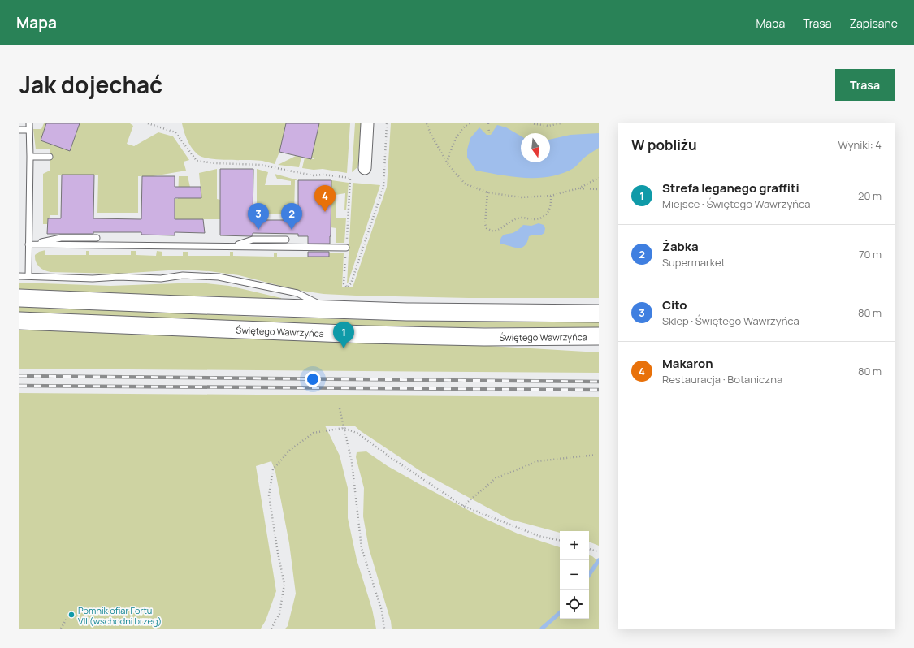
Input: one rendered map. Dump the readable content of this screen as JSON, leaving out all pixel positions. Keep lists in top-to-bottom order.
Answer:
{
  "streets": {
    "main road": ["Świętego Wawrzyńca"]
  },
  "places": ["Pomnik ofiar Fortu VII (wschodni brzeg)"],
  "north": "bottom",
  "page": {
    "header": "Mapa",
    "nav": ["Mapa", "Trasa", "Zapisane"],
    "title": "Jak dojechać",
    "buttons": "Trasa",
    "heading": ["W pobliżu", "Wyniki: 4"],
    "list": [
      {
        "mark": "1",
        "name": "Strefa leganego graffiti",
        "note": "Miejsce · Świętego Wawrzyńca",
        "value": "20 m"
      },
      {
        "mark": "2",
        "name": "Żabka",
        "note": "Supermarket",
        "value": "70 m"
      },
      {
        "mark": "3",
        "name": "Cito",
        "note": "Sklep · Świętego Wawrzyńca",
        "value": "80 m"
      },
      {
        "mark": "4",
        "name": "Makaron",
        "note": "Restauracja · Botaniczna",
        "value": "80 m"
      }
    ],
    "pins": [
      "4",
      "2",
      "3",
      "1"
    ],
    "map_buttons": ["+", "−"]
  }
}
